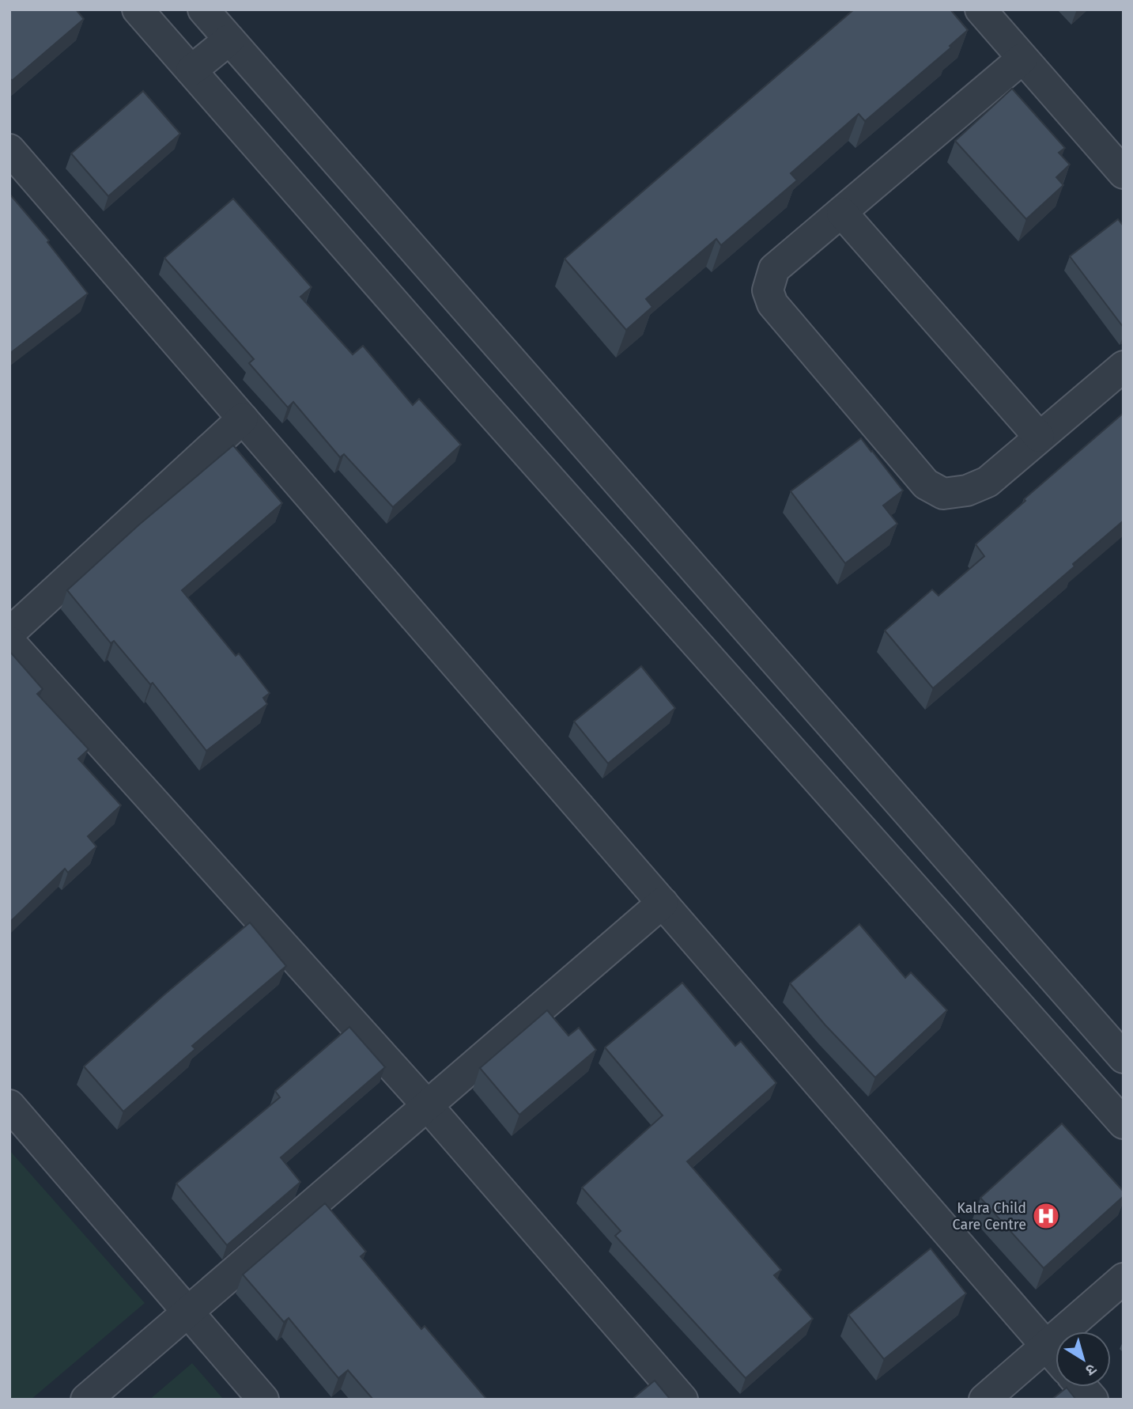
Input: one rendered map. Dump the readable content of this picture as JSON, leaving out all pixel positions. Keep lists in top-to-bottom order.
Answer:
{
  "places": {
    "hospital": ["Kalra Child Care Centre"]
  },
  "north": "bottom right"
}
